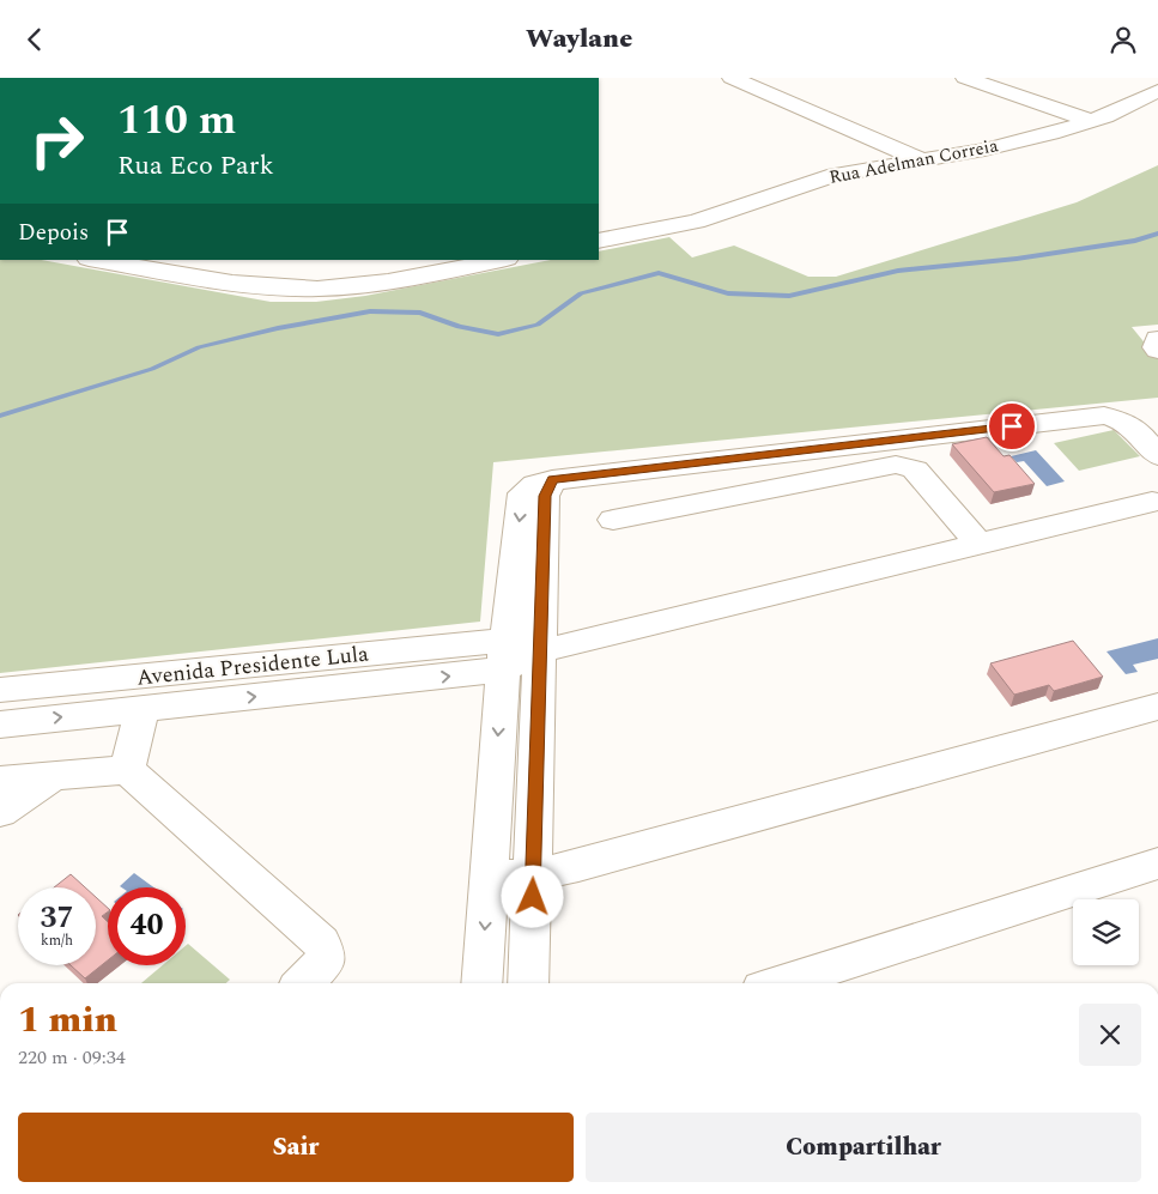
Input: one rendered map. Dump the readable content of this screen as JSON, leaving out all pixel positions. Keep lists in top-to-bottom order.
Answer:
{
  "streets": {
    "street": ["Rua Adelman Correia", "Avenida Presidente Lula"]
  },
  "page": {
    "header": "Waylane",
    "turn": ["110 m", "Rua Eco Park"],
    "then": "Depois",
    "speed": "37 km/h",
    "limit": "40",
    "heading": ["1 min", "220 m · 09:34"],
    "buttons": ["Sair", "Compartilhar"]
  }
}
